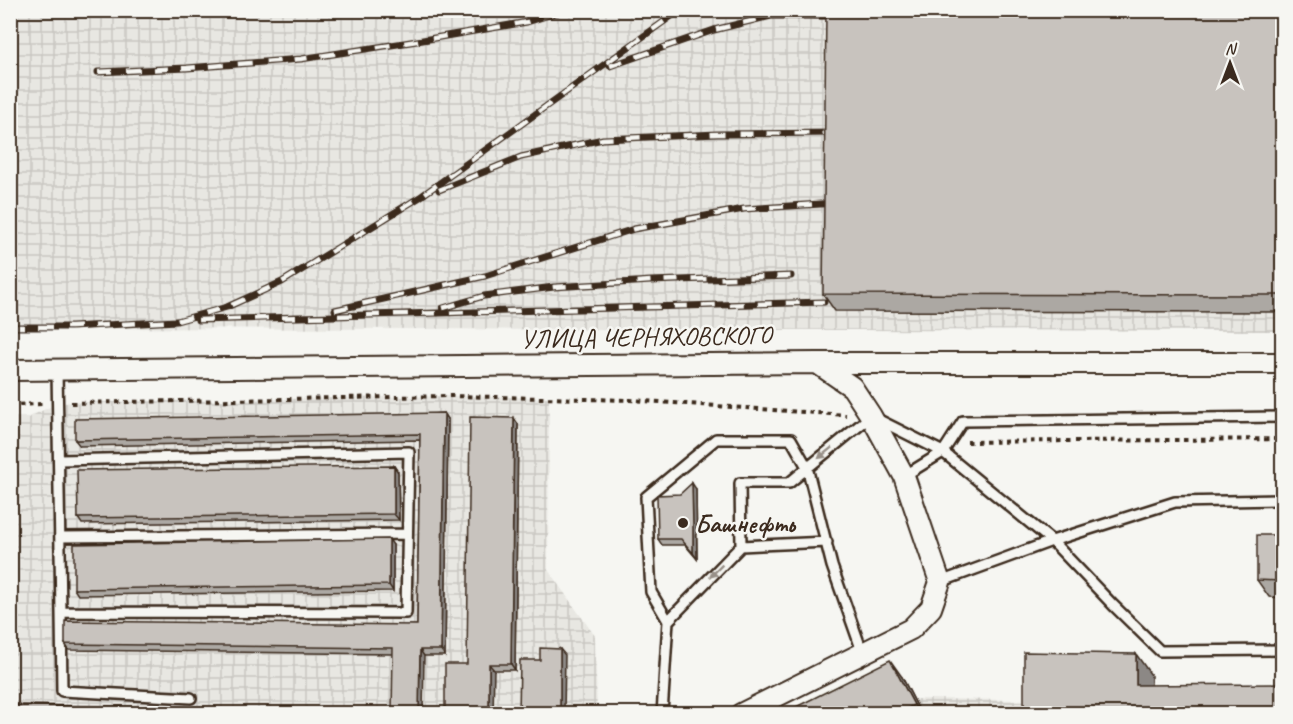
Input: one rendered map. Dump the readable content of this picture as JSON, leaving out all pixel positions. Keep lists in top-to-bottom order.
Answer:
{
  "streets": {
    "street": ["УЛИЦА ЧЕРНЯХОВСКОГО"]
  },
  "places": ["Башнефть"],
  "north": "top"
}
